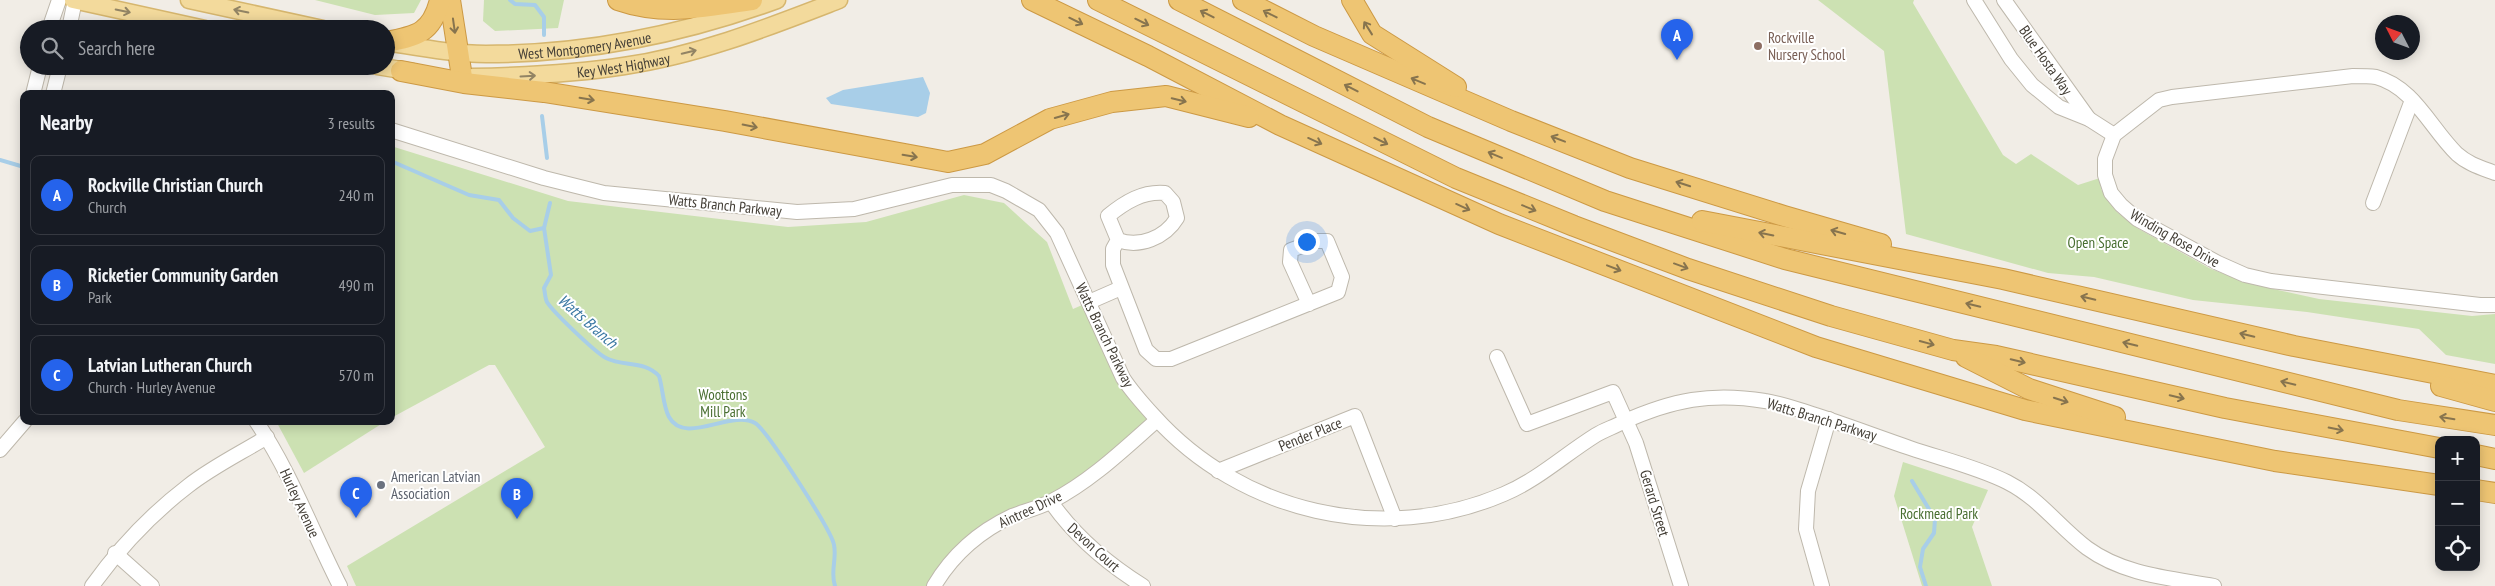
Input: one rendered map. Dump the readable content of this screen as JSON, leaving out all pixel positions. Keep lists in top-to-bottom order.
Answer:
{
  "streets": {
    "main road": ["West Montgomery Avenue", "Key West Highway"],
    "street": [
      "Blue Hosta Way",
      "Watts Branch Parkway",
      "Winding Rose Drive",
      "Pender Place",
      "Hurley Avenue",
      "Gerard Street",
      "Aintree Drive",
      "Devon Court"
    ]
  },
  "crossings": [
    ["Blue Hosta Way", "Winding Rose Drive"],
    ["Watts Branch Parkway", "Pender Place"],
    ["Watts Branch Parkway", "Gerard Street"],
    ["Watts Branch Parkway", "Aintree Drive"],
    ["Aintree Drive", "Devon Court"]
  ],
  "one_way": ["Key West Highway"],
  "water": ["Watts Branch"],
  "parks": ["Open Space", "Woottons Mill Park", "Rockmead Park"],
  "places": ["Rockville Nursery School", "American Latvian Association"],
  "north": "top left",
  "page": {
    "pins": ["A", "C", "B"],
    "search": "Search here",
    "heading": ["Nearby", "3 results"],
    "list": [
      {
        "mark": "A",
        "name": "Rockville Christian Church",
        "note": "Church",
        "value": "240 m"
      },
      {
        "mark": "B",
        "name": "Ricketier Community Garden",
        "note": "Park",
        "value": "490 m"
      },
      {
        "mark": "C",
        "name": "Latvian Lutheran Church",
        "note": "Church · Hurley Avenue",
        "value": "570 m"
      }
    ],
    "map_buttons": ["+", "−"]
  }
}
